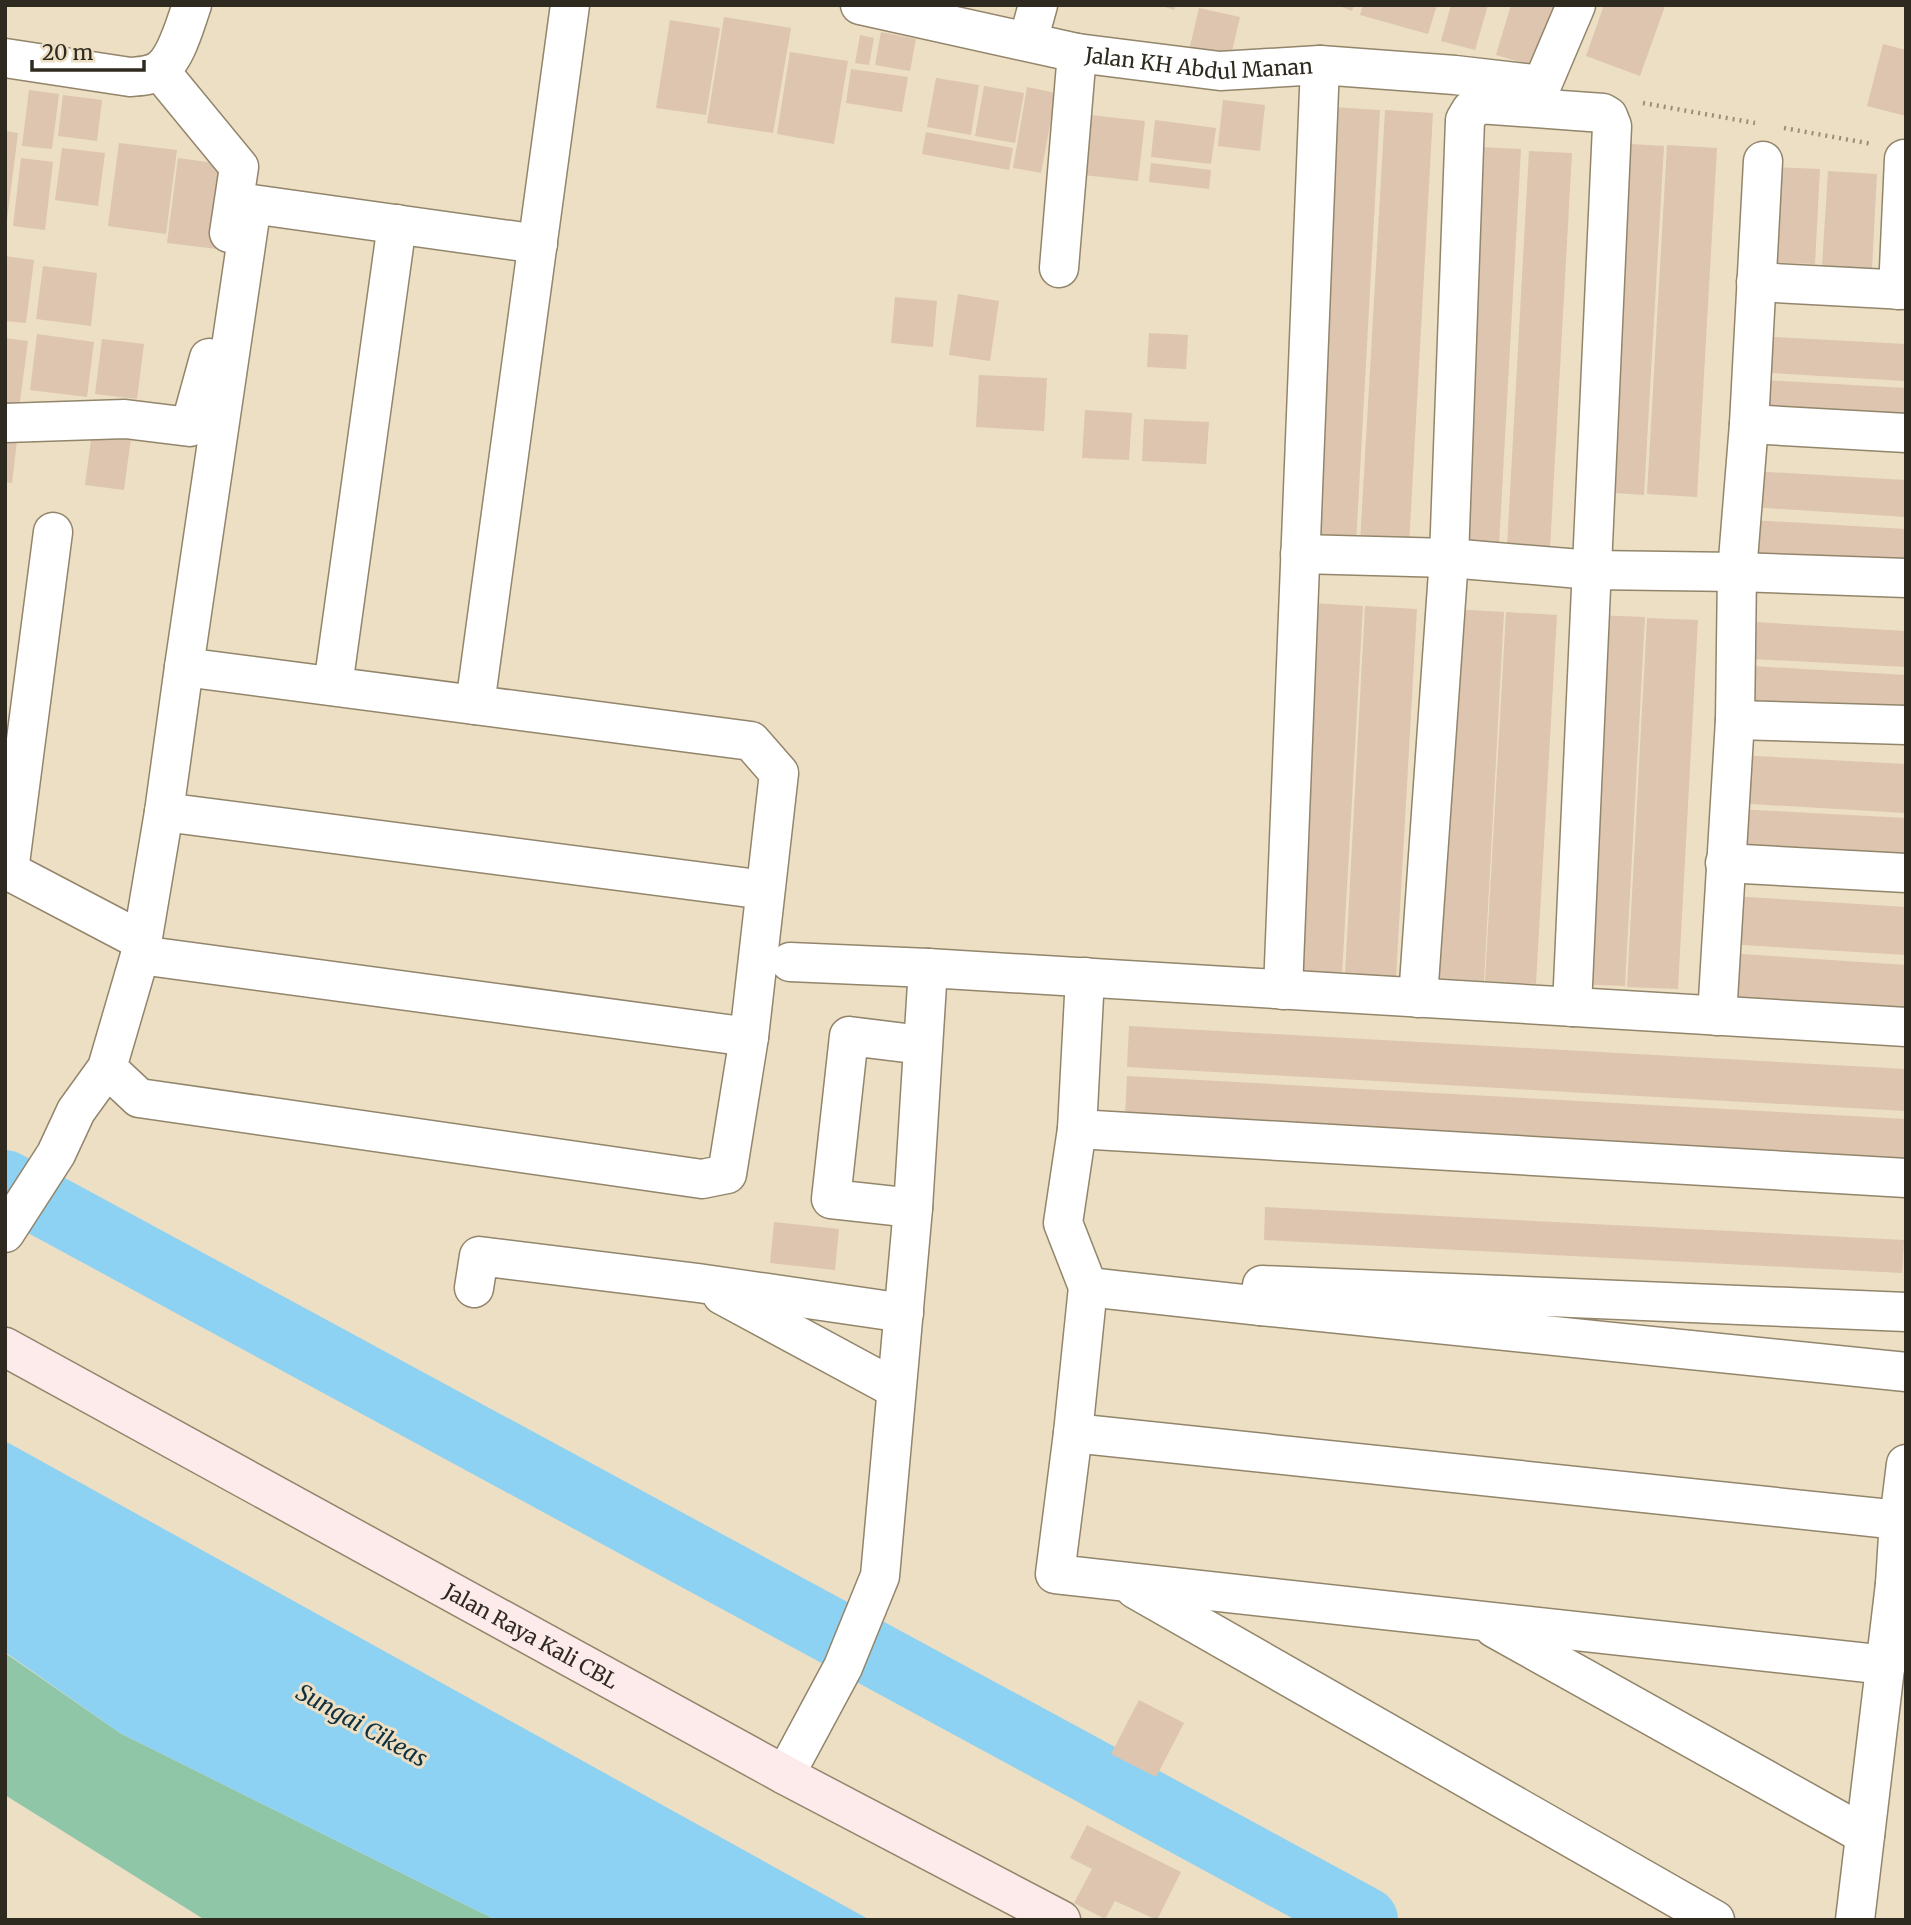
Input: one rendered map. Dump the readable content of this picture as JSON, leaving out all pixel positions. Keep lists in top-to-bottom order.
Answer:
{
  "streets": {
    "main road": ["Jalan Raya Kali CBL"],
    "street": ["Jalan KH Abdul Manan"]
  },
  "water": ["Sungai Cikeas"],
  "scale_bar": "20 m"
}
